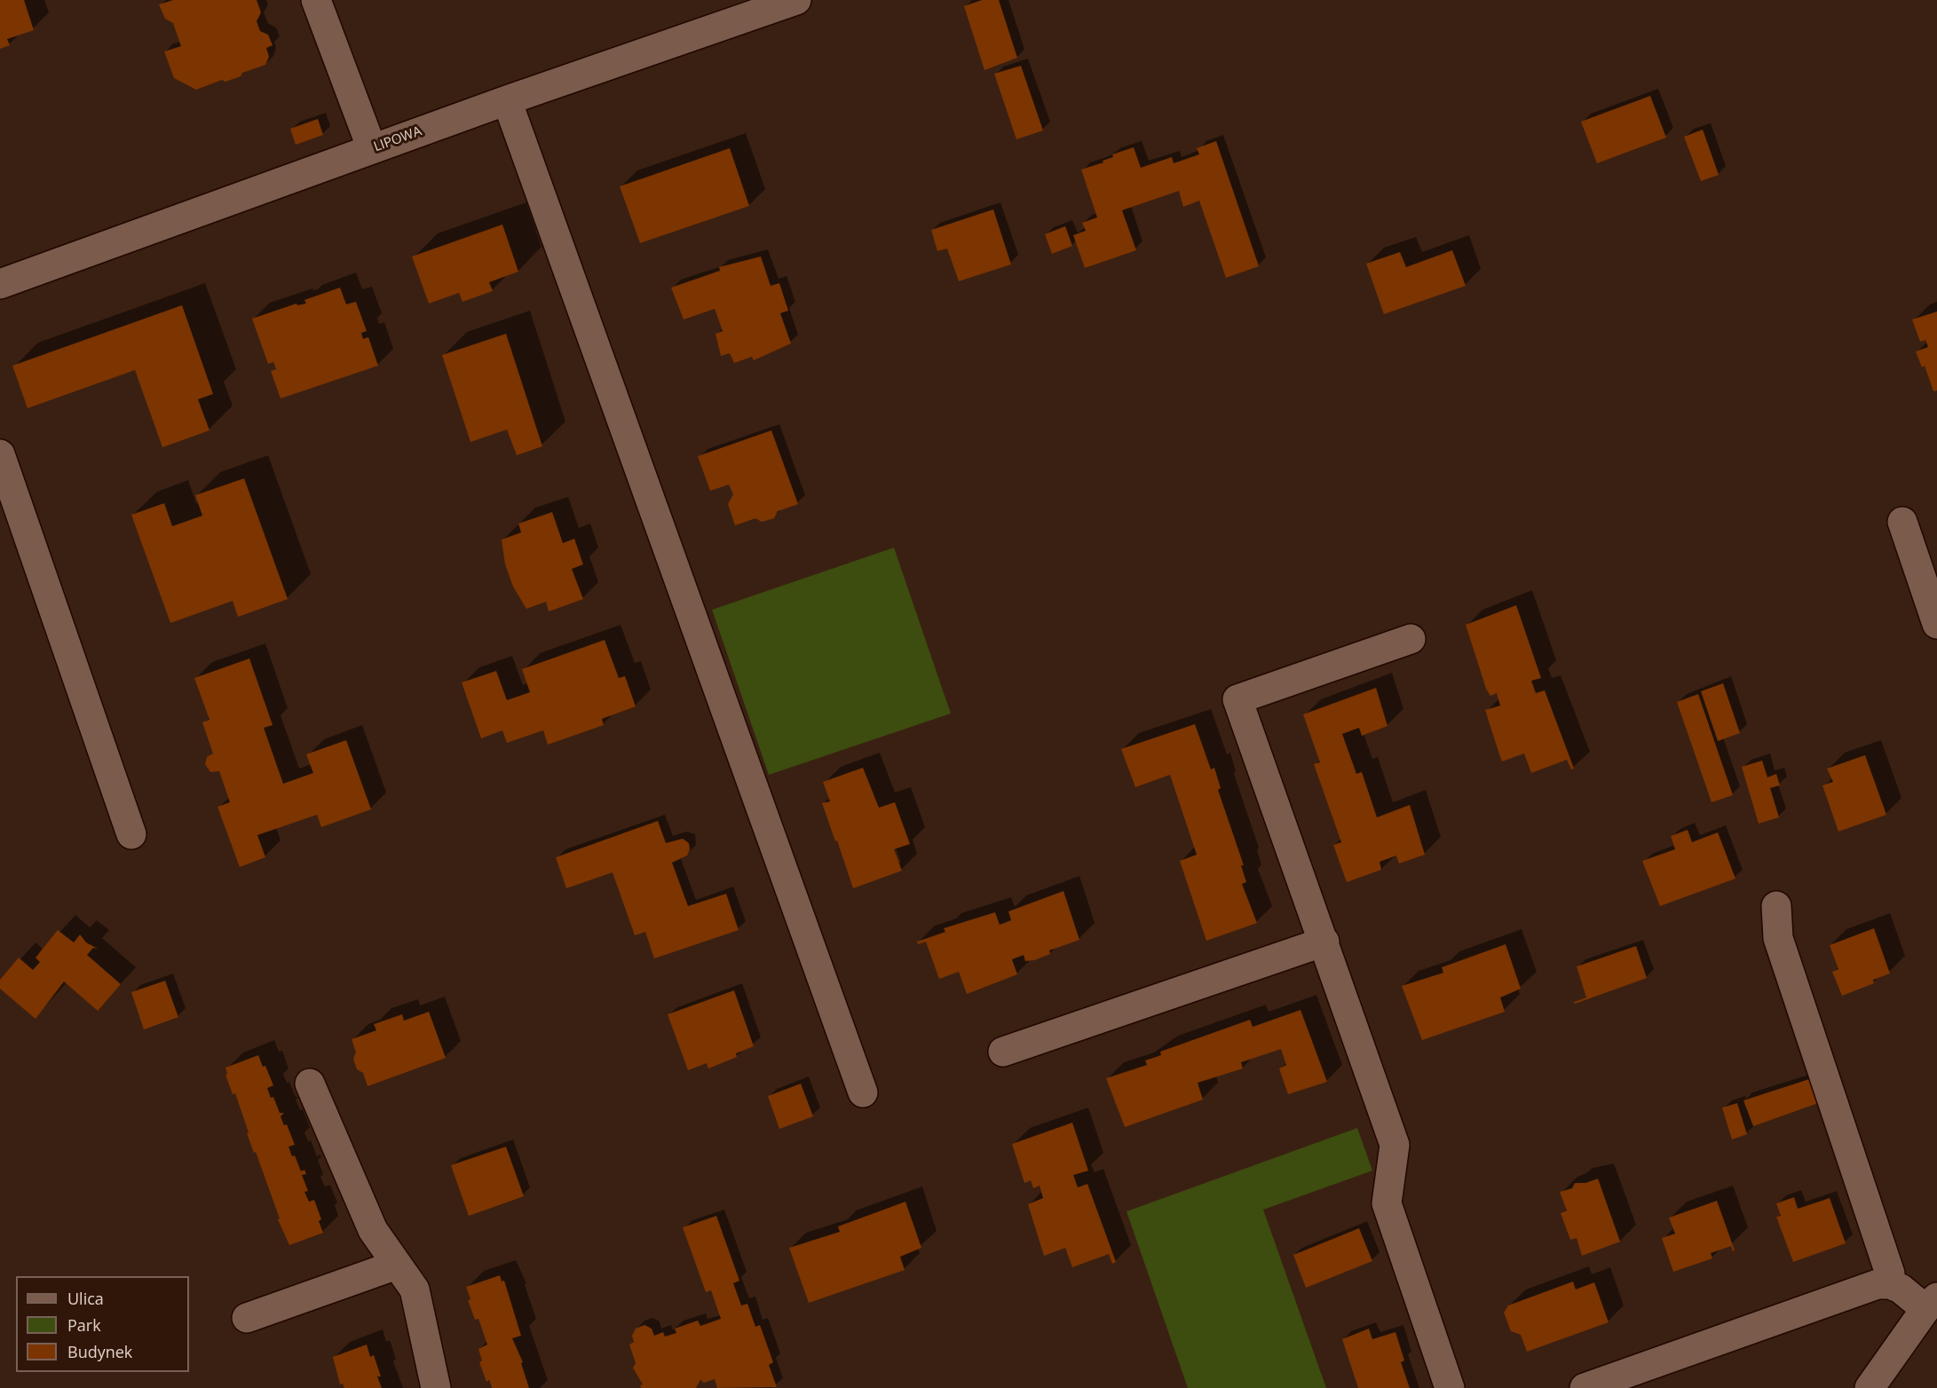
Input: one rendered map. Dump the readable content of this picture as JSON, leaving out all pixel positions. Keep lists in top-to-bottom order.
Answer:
{
  "streets": {
    "street": ["LIPOWA"]
  },
  "legend": ["Ulica", "Park", "Budynek"]
}
